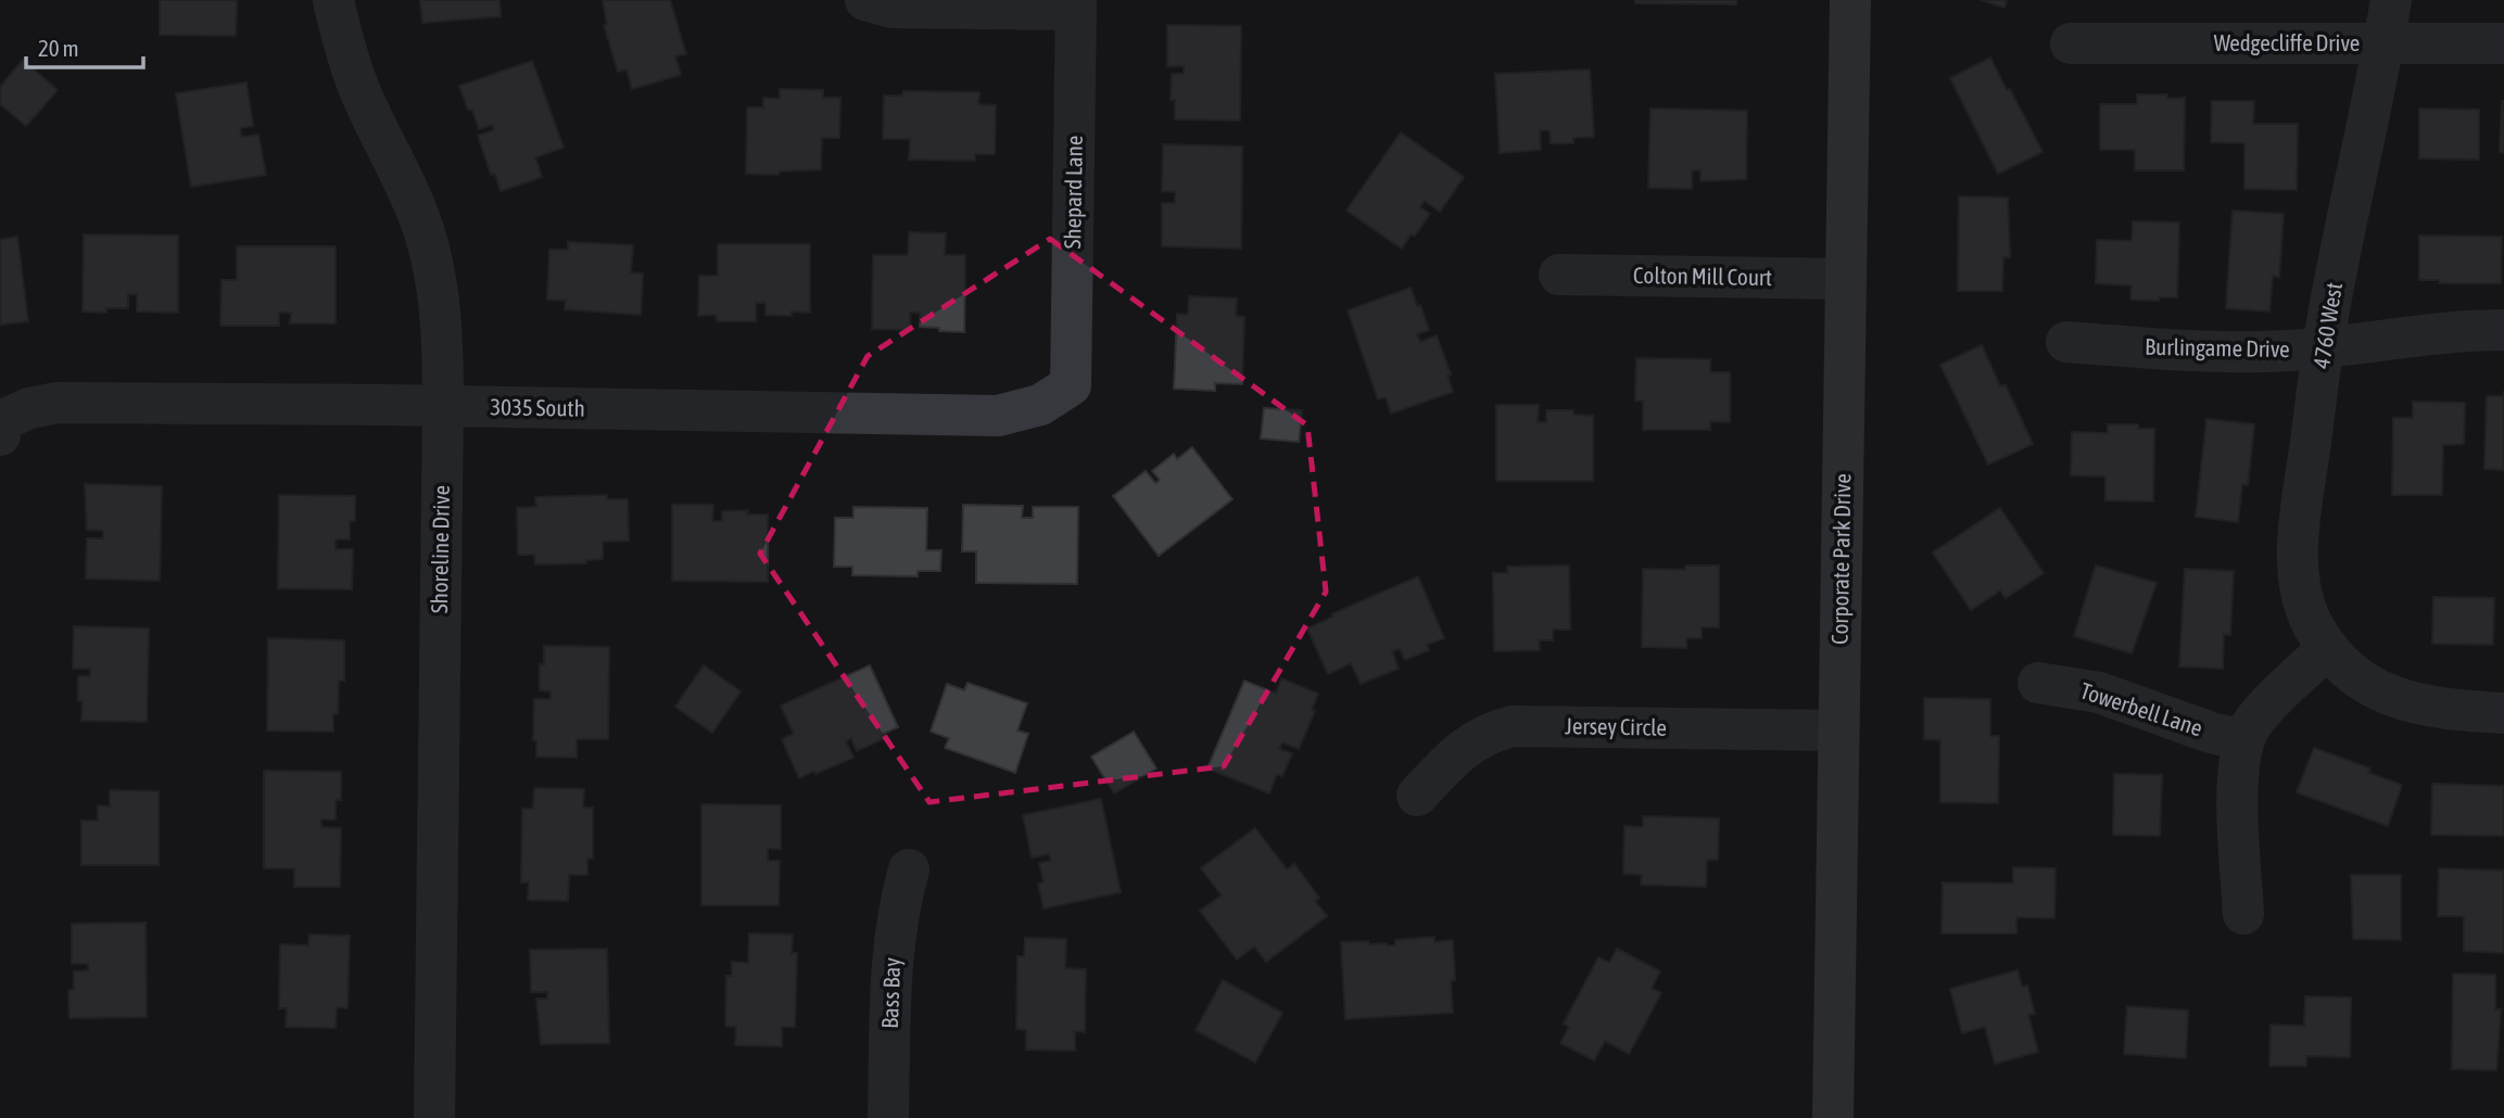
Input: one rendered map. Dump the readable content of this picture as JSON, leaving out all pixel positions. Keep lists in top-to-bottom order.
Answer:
{
  "streets": {
    "street": [
      "Wedgecliffe Drive",
      "Shepard Lane",
      "Colton Mill Court",
      "4760 West",
      "Burlingame Drive",
      "3035 South",
      "Shoreline Drive",
      "Corporate Park Drive",
      "Towerbell Lane",
      "Jersey Circle",
      "Bass Bay"
    ]
  },
  "crossings": [
    ["Wedgecliffe Drive", "4760 West"],
    ["Shepard Lane", "3035 South"],
    ["Colton Mill Court", "Corporate Park Drive"],
    ["4760 West", "Burlingame Drive"],
    ["3035 South", "Shoreline Drive"],
    ["Corporate Park Drive", "Jersey Circle"]
  ],
  "scale_bar": "20 m"
}
